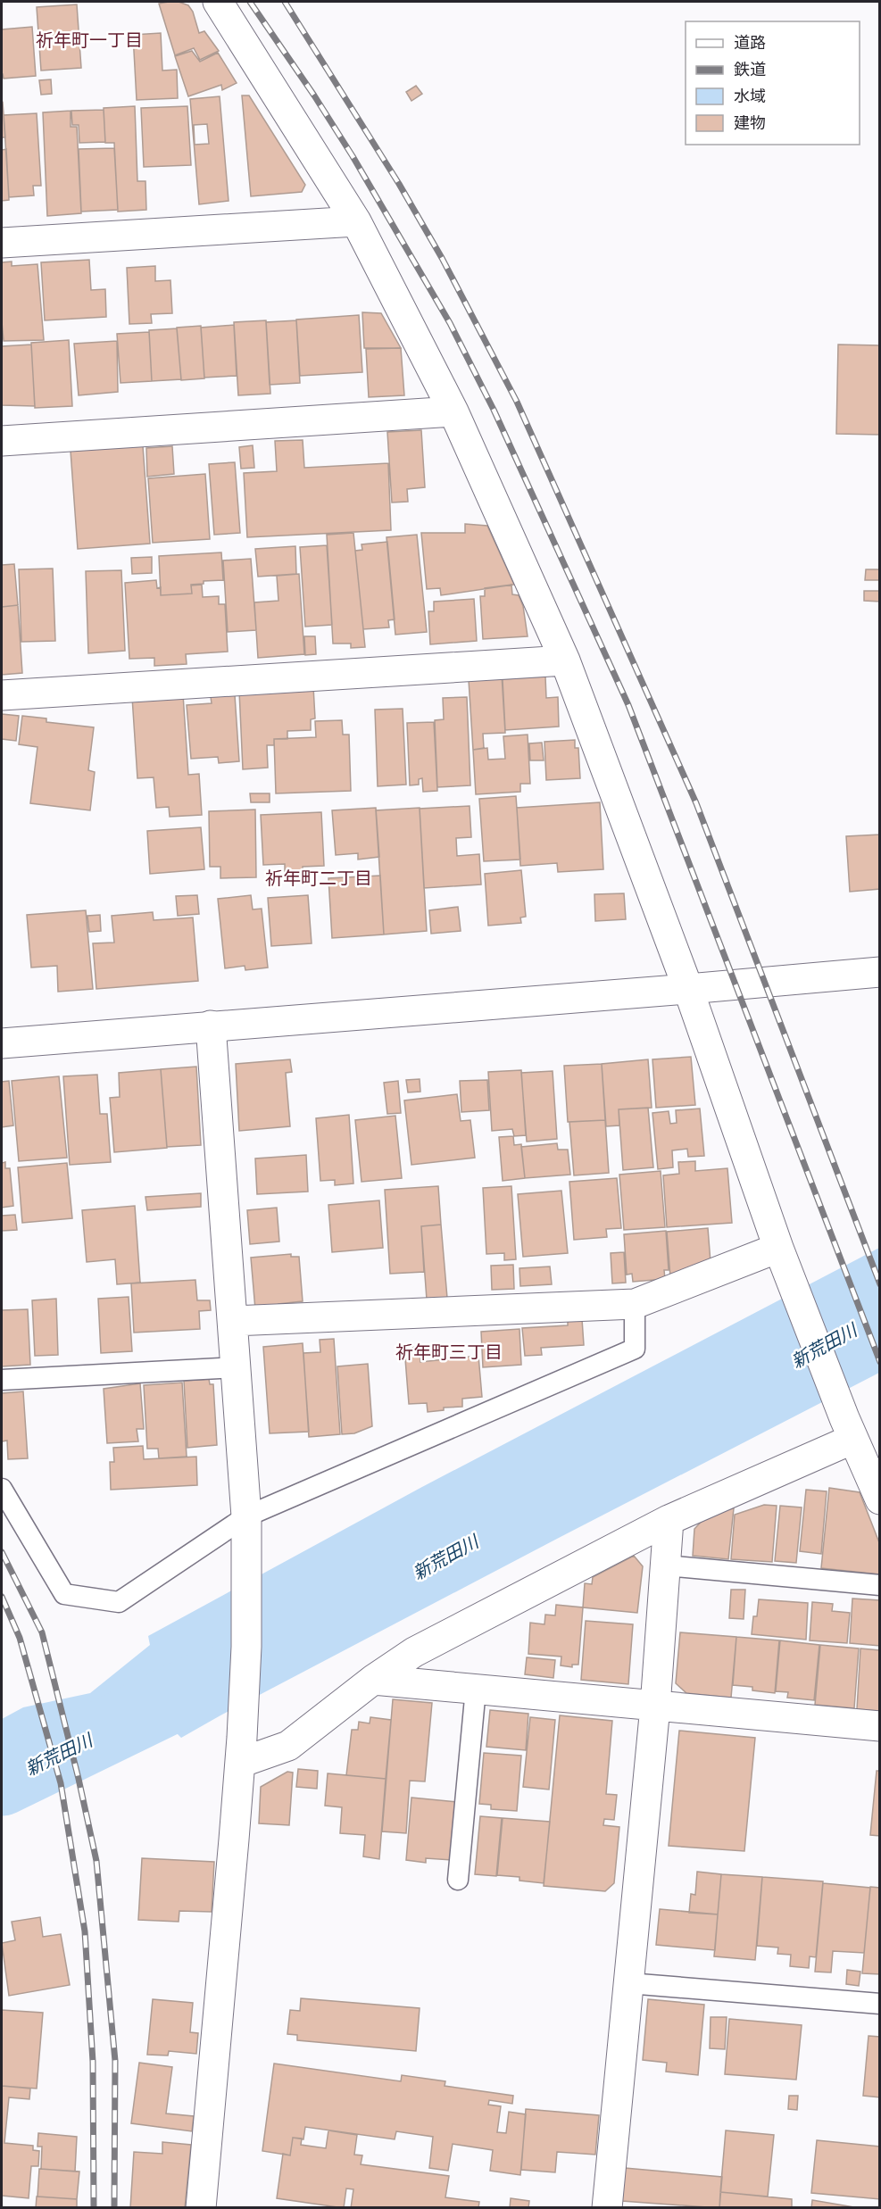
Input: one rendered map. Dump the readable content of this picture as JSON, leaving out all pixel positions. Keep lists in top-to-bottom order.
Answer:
{
  "districts": ["祈年町一丁目", "祈年町二丁目", "祈年町三丁目"],
  "water": ["新荒田川"],
  "legend": [
    "道路",
    "鉄道",
    "水域",
    "建物"
  ]
}
